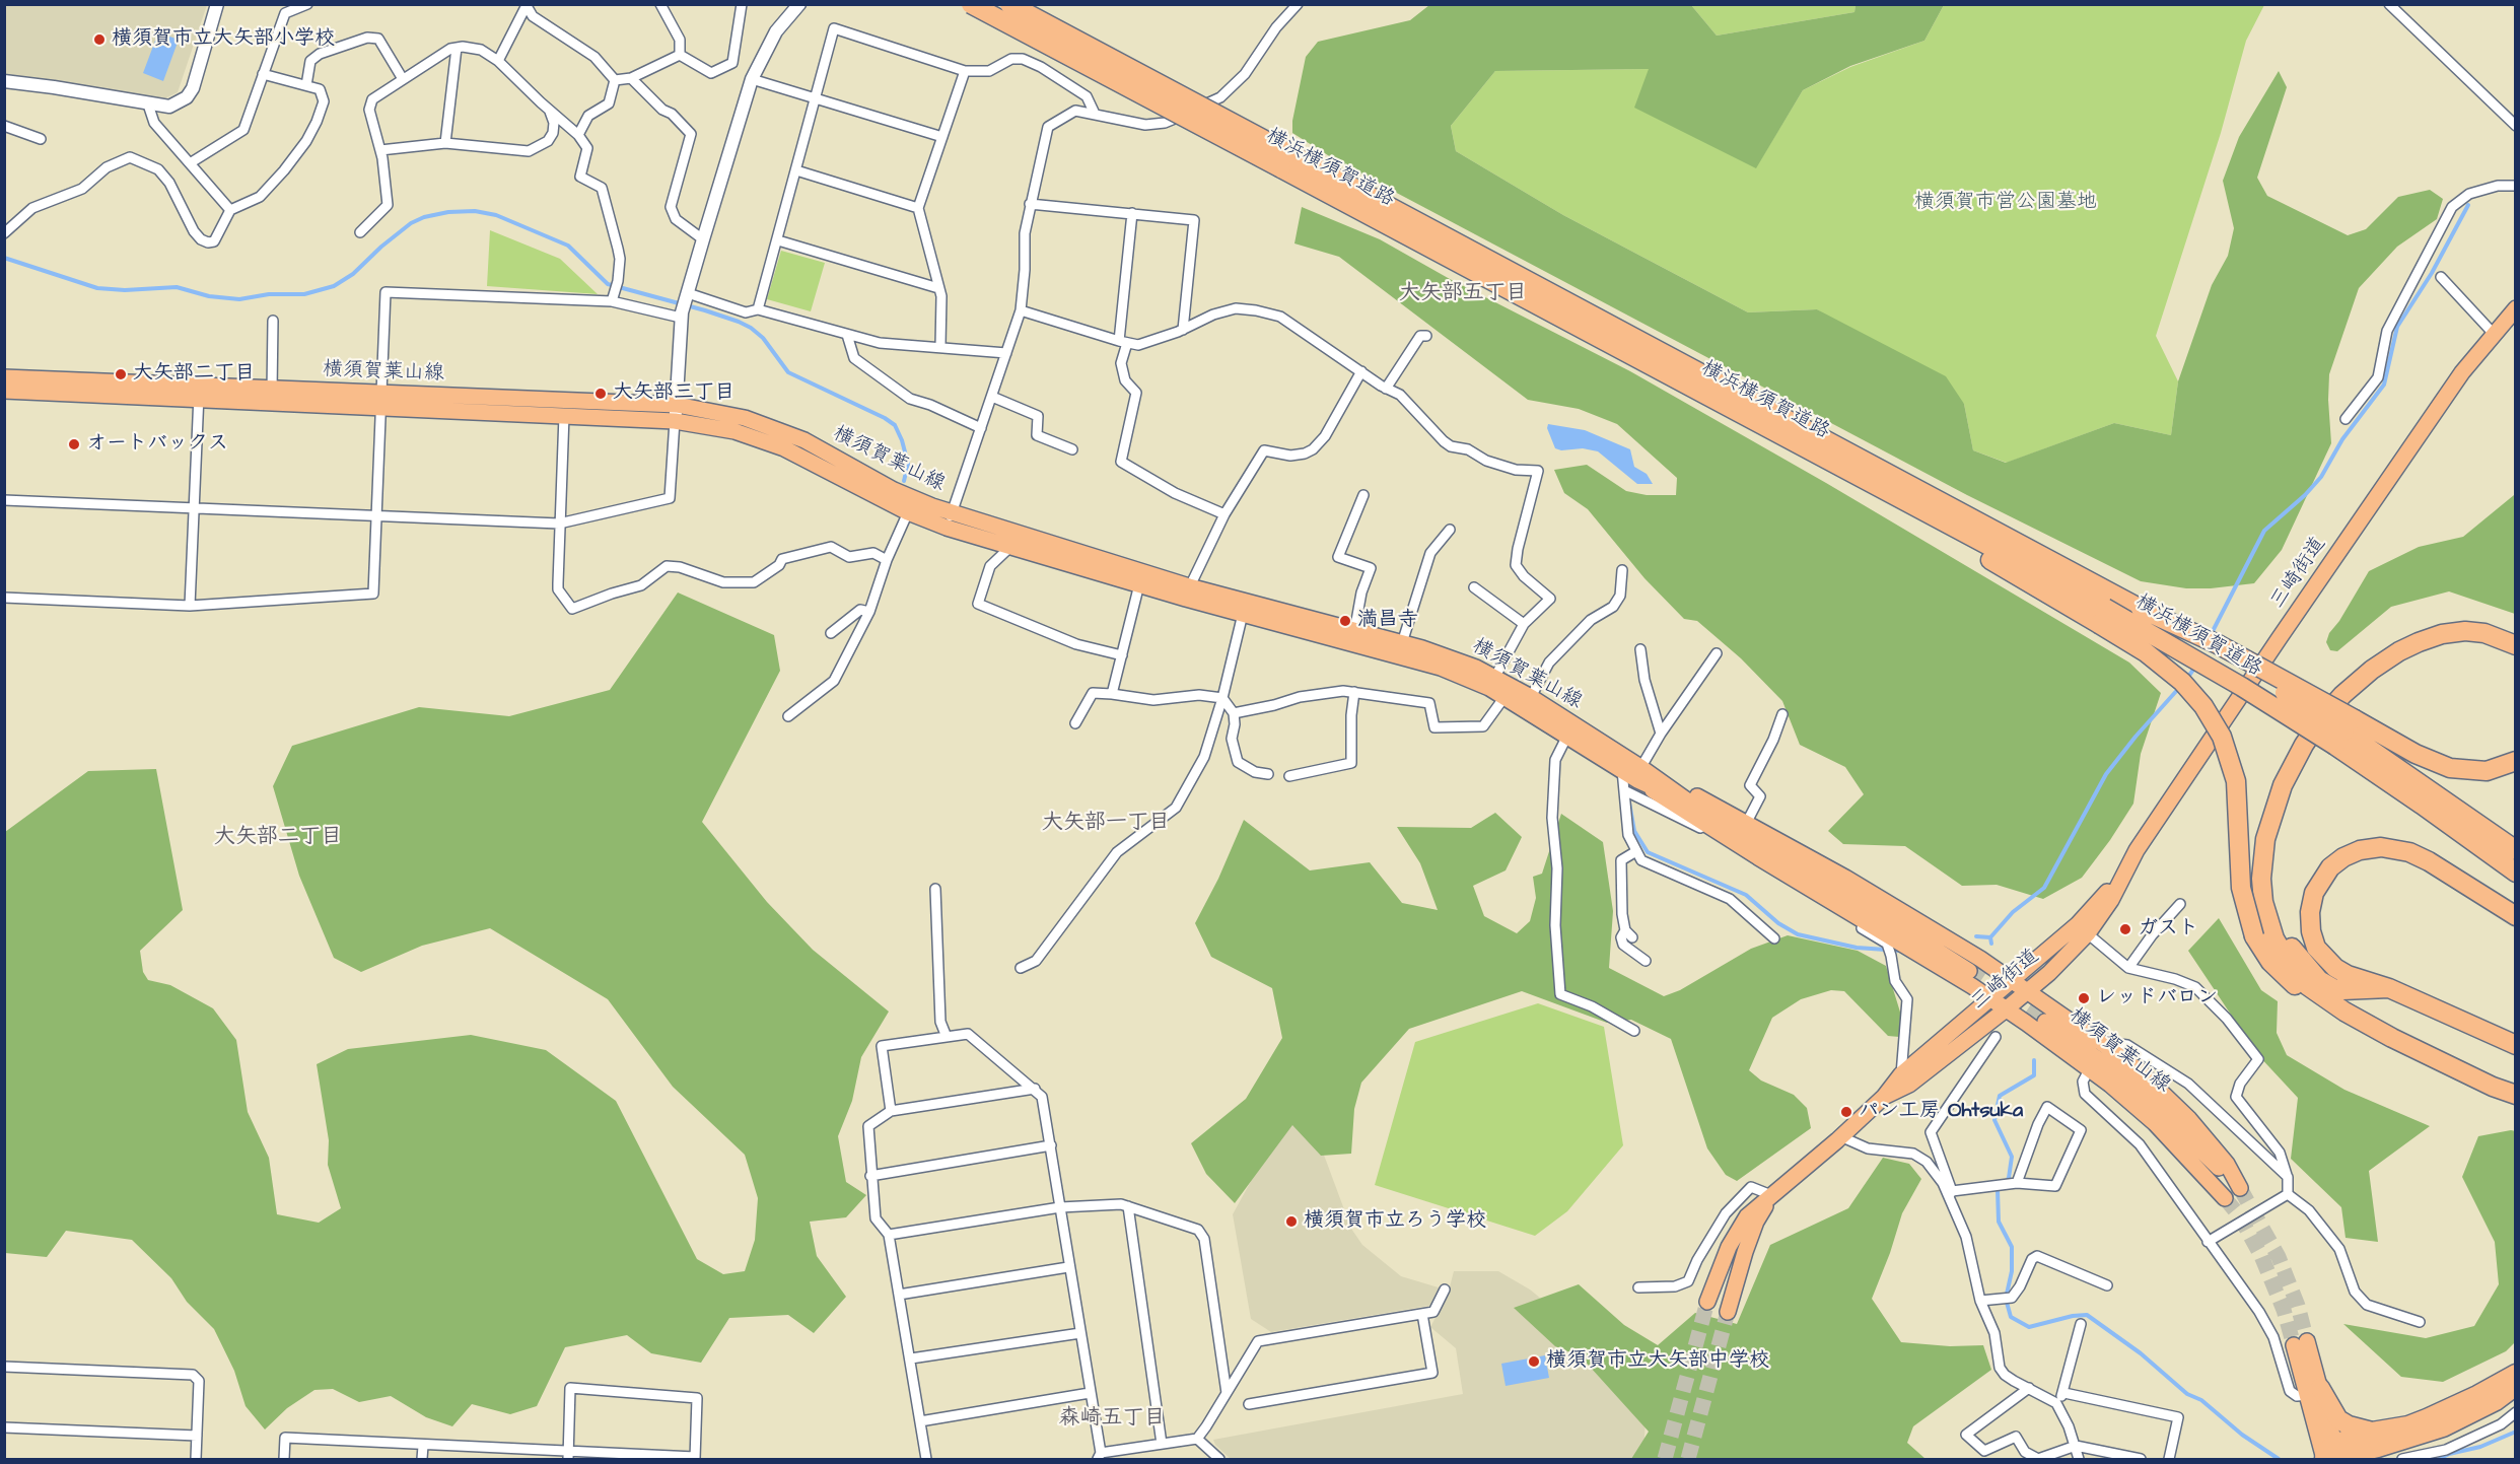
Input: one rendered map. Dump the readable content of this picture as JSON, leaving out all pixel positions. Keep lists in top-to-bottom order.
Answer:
{
  "streets": {
    "highway": ["横浜横須賀道路"],
    "main road": ["横須賀葉山線", "三崎街道"]
  },
  "districts": [
    "大矢部五丁目",
    "大矢部一丁目",
    "大矢部二丁目",
    "森崎五丁目"
  ],
  "parks": ["横須賀市営公園墓地"],
  "places": [
    "横須賀市立大矢部小学校",
    "大矢部二丁目",
    "大矢部三丁目",
    "オートバックス",
    "満昌寺",
    "ガスト",
    "レッドバロン",
    "パン工房 Ohtsuka",
    "横須賀市立ろう学校",
    "横須賀市立大矢部中学校"
  ]
}
